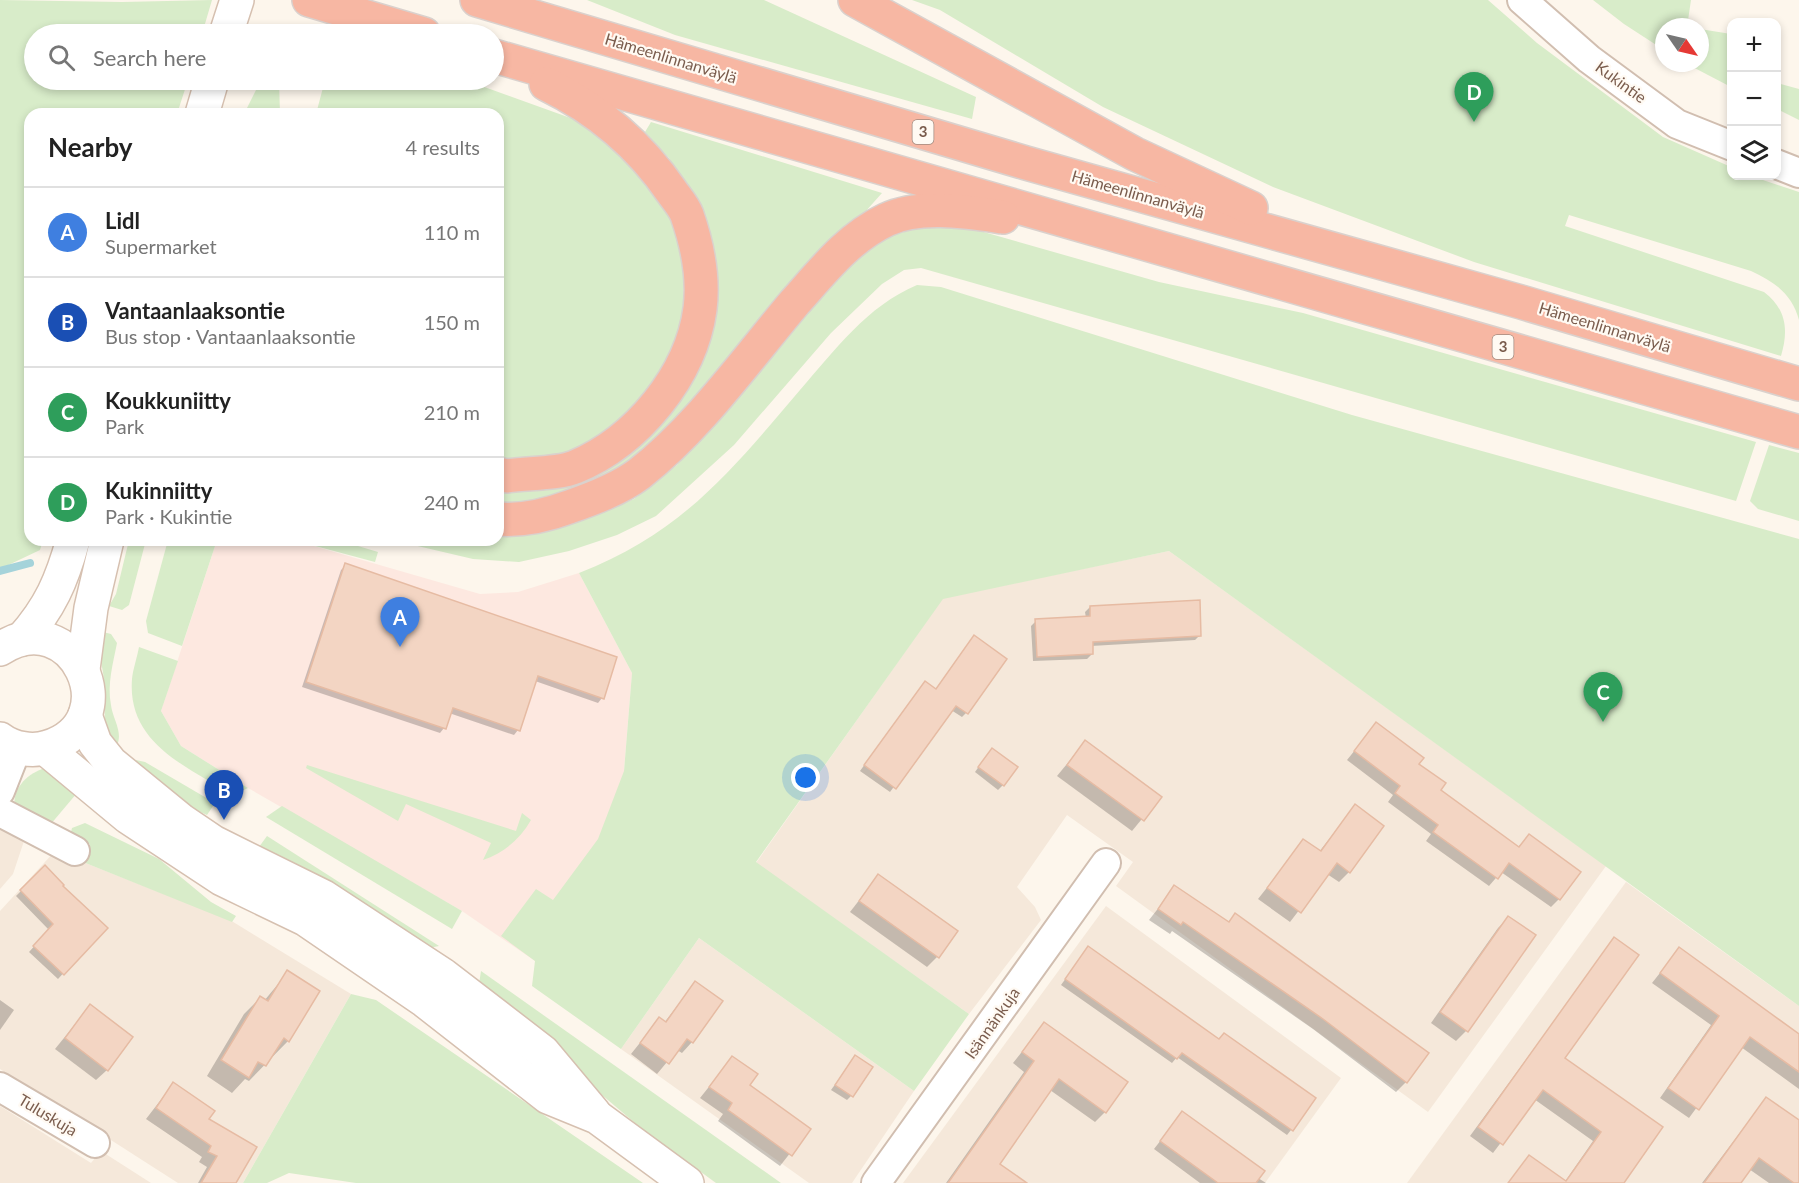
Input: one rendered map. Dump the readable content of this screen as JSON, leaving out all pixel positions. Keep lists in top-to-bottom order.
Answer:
{
  "streets": {
    "highway": ["Hämeenlinnanväylä", "3"],
    "street": ["Kukintie", "Isännänkuja", "Tuluskuja"]
  },
  "north": "bottom right",
  "page": {
    "map_buttons": ["+", "−"],
    "search": "Search here",
    "pins": [
      "D",
      "A",
      "C",
      "B"
    ],
    "heading": ["Nearby", "4 results"],
    "list": [
      {
        "mark": "A",
        "name": "Lidl",
        "note": "Supermarket",
        "value": "110 m"
      },
      {
        "mark": "B",
        "name": "Vantaanlaaksontie",
        "note": "Bus stop · Vantaanlaaksontie",
        "value": "150 m"
      },
      {
        "mark": "C",
        "name": "Koukkuniitty",
        "note": "Park",
        "value": "210 m"
      },
      {
        "mark": "D",
        "name": "Kukinniitty",
        "note": "Park · Kukintie",
        "value": "240 m"
      }
    ]
  }
}
